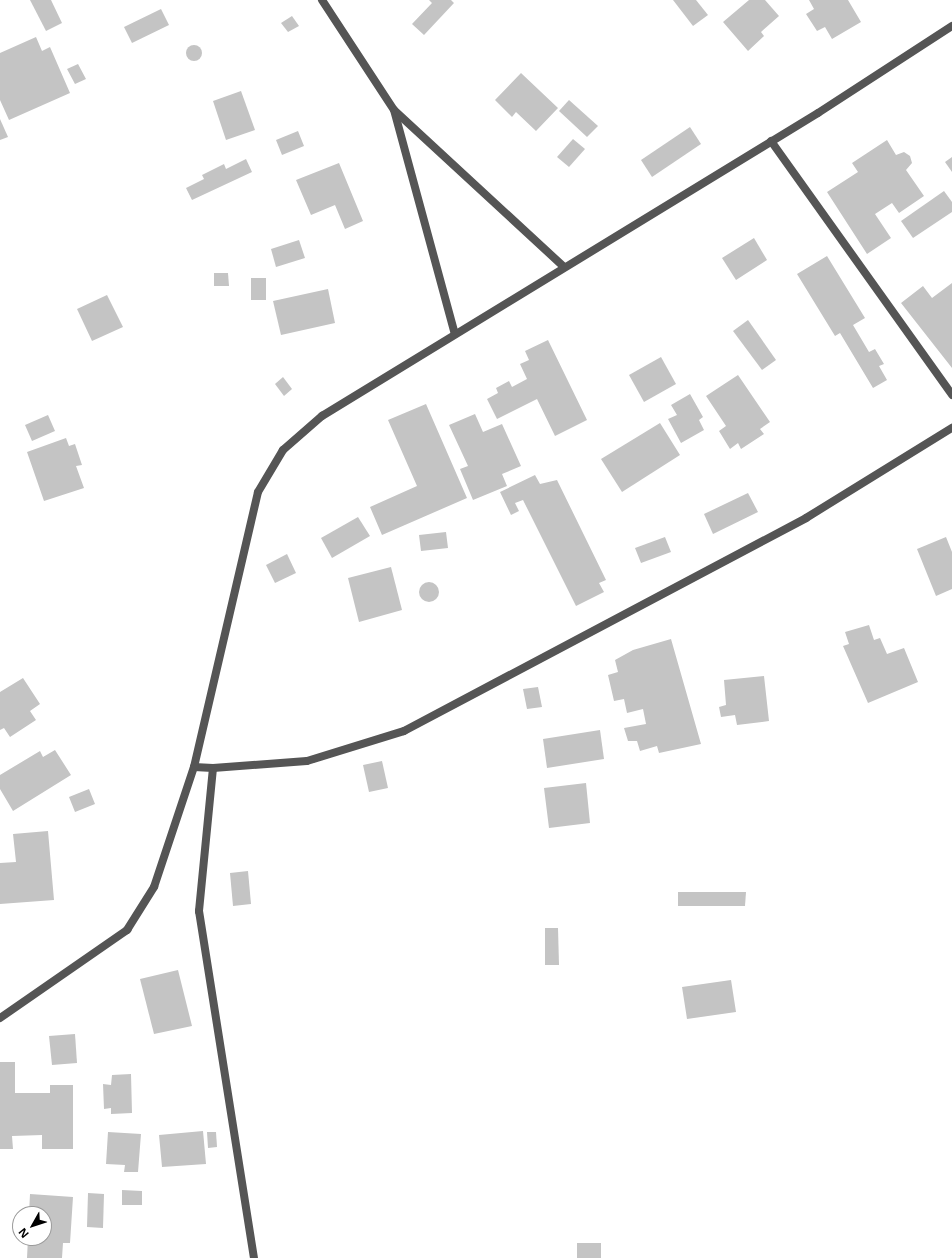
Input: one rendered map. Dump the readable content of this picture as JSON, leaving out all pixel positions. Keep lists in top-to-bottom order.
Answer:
{
  "north": "bottom left"
}
